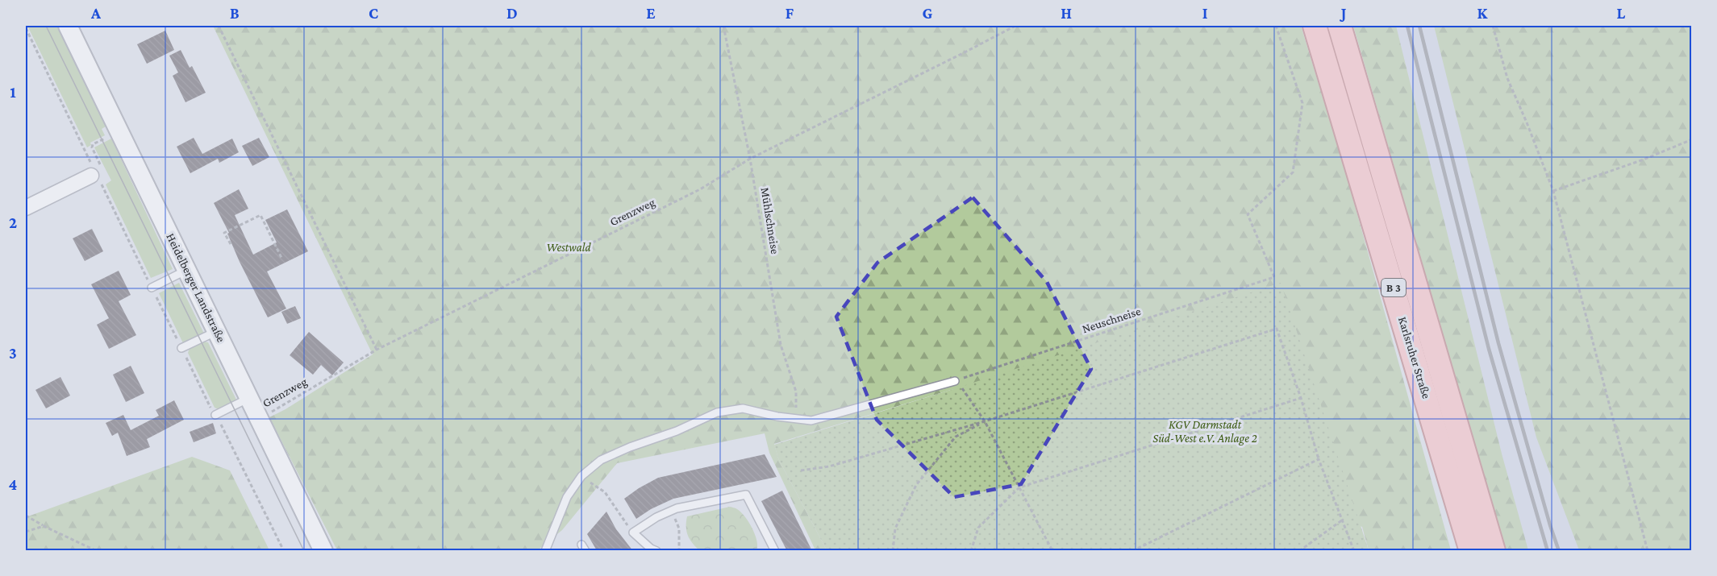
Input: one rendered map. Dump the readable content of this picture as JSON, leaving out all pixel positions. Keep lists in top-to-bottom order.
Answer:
{
  "streets": {
    "main road": ["B 3", "Karlsruher Straße"],
    "street": ["Heidelberger Landstraße"],
    "path": ["Grenzweg", "Mühlschneise", "Neuschneise"]
  },
  "crossings": [
    ["Grenzweg", "Mühlschneise"],
    ["Grenzweg", "Heidelberger Landstraße"]
  ],
  "parks": ["Westwald", "KGV Darmstadt Süd-West e.V. Anlage 2"],
  "grid": {
    "columns": [
      "A",
      "B",
      "C",
      "D",
      "E",
      "F",
      "G",
      "H",
      "I",
      "J",
      "K",
      "L"
    ],
    "rows": [
      "1",
      "2",
      "3",
      "4"
    ]
  }
}
